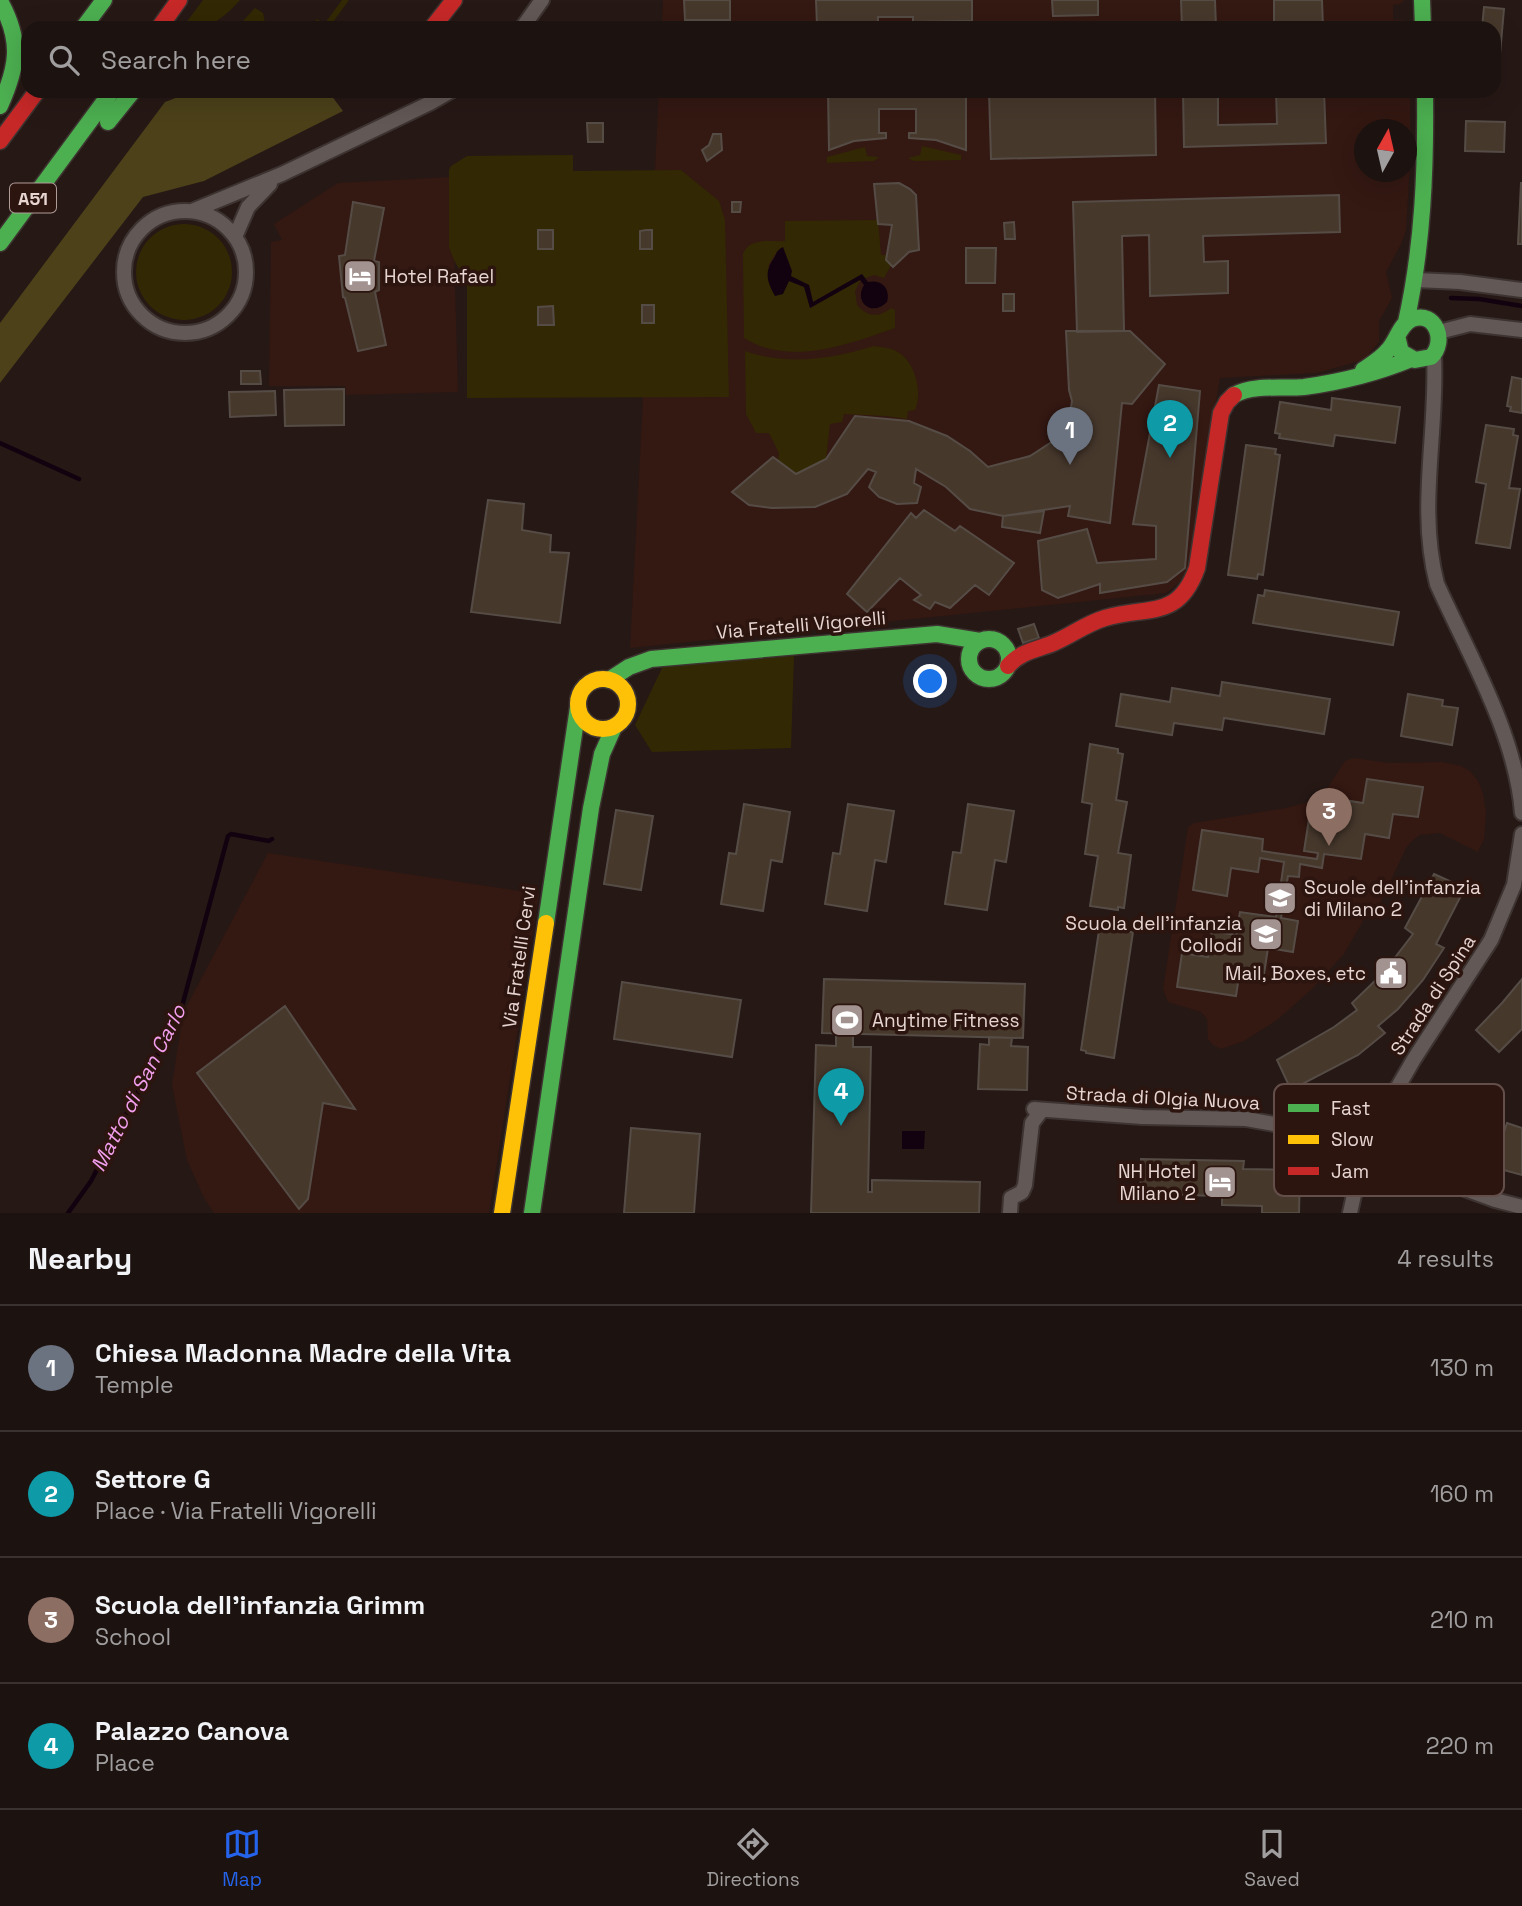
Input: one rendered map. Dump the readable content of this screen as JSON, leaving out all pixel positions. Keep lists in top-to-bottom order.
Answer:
{
  "streets": {
    "main road": ["A51", "Via Fratelli Vigorelli", "Via Fratelli Cervi"],
    "street": ["Strada di Spina", "Strada di Olgia Nuova"]
  },
  "crossings": [
    ["Via Fratelli Vigorelli", "Via Fratelli Cervi"]
  ],
  "water": ["Matto di San Carlo"],
  "places": {
    "hotel": ["Hotel Rafael", "NH Hotel Milano 2"],
    "school or university": ["Scuole dell'infanzia di Milano 2", "Scuola dell’infanzia Collodi"],
    "public building": ["Mail, Boxes, etc"],
    "sports": ["Anytime Fitness"]
  },
  "legend": ["Fast", "Slow", "Jam"],
  "north": "top",
  "page": {
    "search": "Search here",
    "pins": [
      "2",
      "1",
      "3",
      "4"
    ],
    "heading": ["Nearby", "4 results"],
    "list": [
      {
        "mark": "1",
        "name": "Chiesa Madonna Madre della Vita",
        "note": "Temple",
        "value": "130 m"
      },
      {
        "mark": "2",
        "name": "Settore G",
        "note": "Place · Via Fratelli Vigorelli",
        "value": "160 m"
      },
      {
        "mark": "3",
        "name": "Scuola dell’infanzia Grimm",
        "note": "School",
        "value": "210 m"
      },
      {
        "mark": "4",
        "name": "Palazzo Canova",
        "note": "Place",
        "value": "220 m"
      }
    ],
    "nav": ["Map", "Directions", "Saved"]
  }
}
